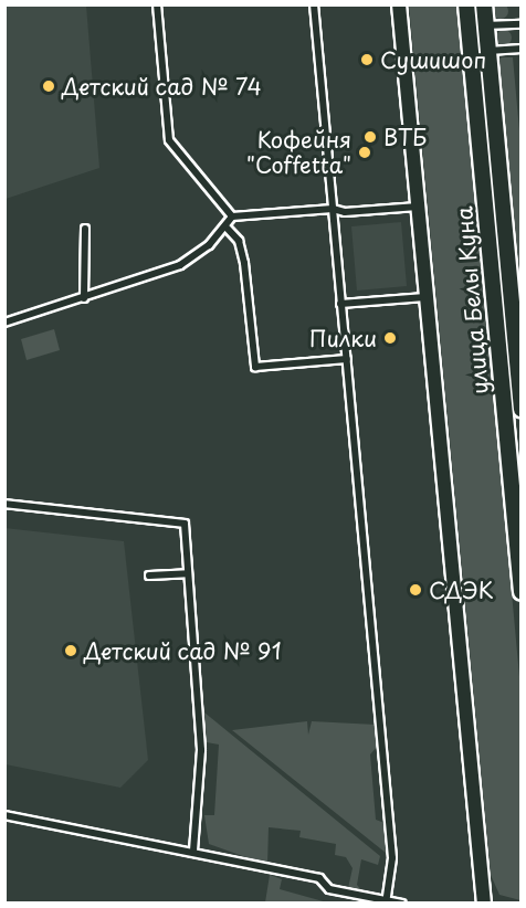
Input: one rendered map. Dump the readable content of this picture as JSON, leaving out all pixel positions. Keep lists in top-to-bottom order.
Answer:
{
  "streets": {
    "street": ["улица Белы Куна"]
  },
  "places": [
    "Сушишоп",
    "Детский сад № 74",
    "ВТБ",
    "Кофейня \"Соffettа\"",
    "Пилки",
    "СДЭК",
    "Детский сад № 91"
  ]
}
